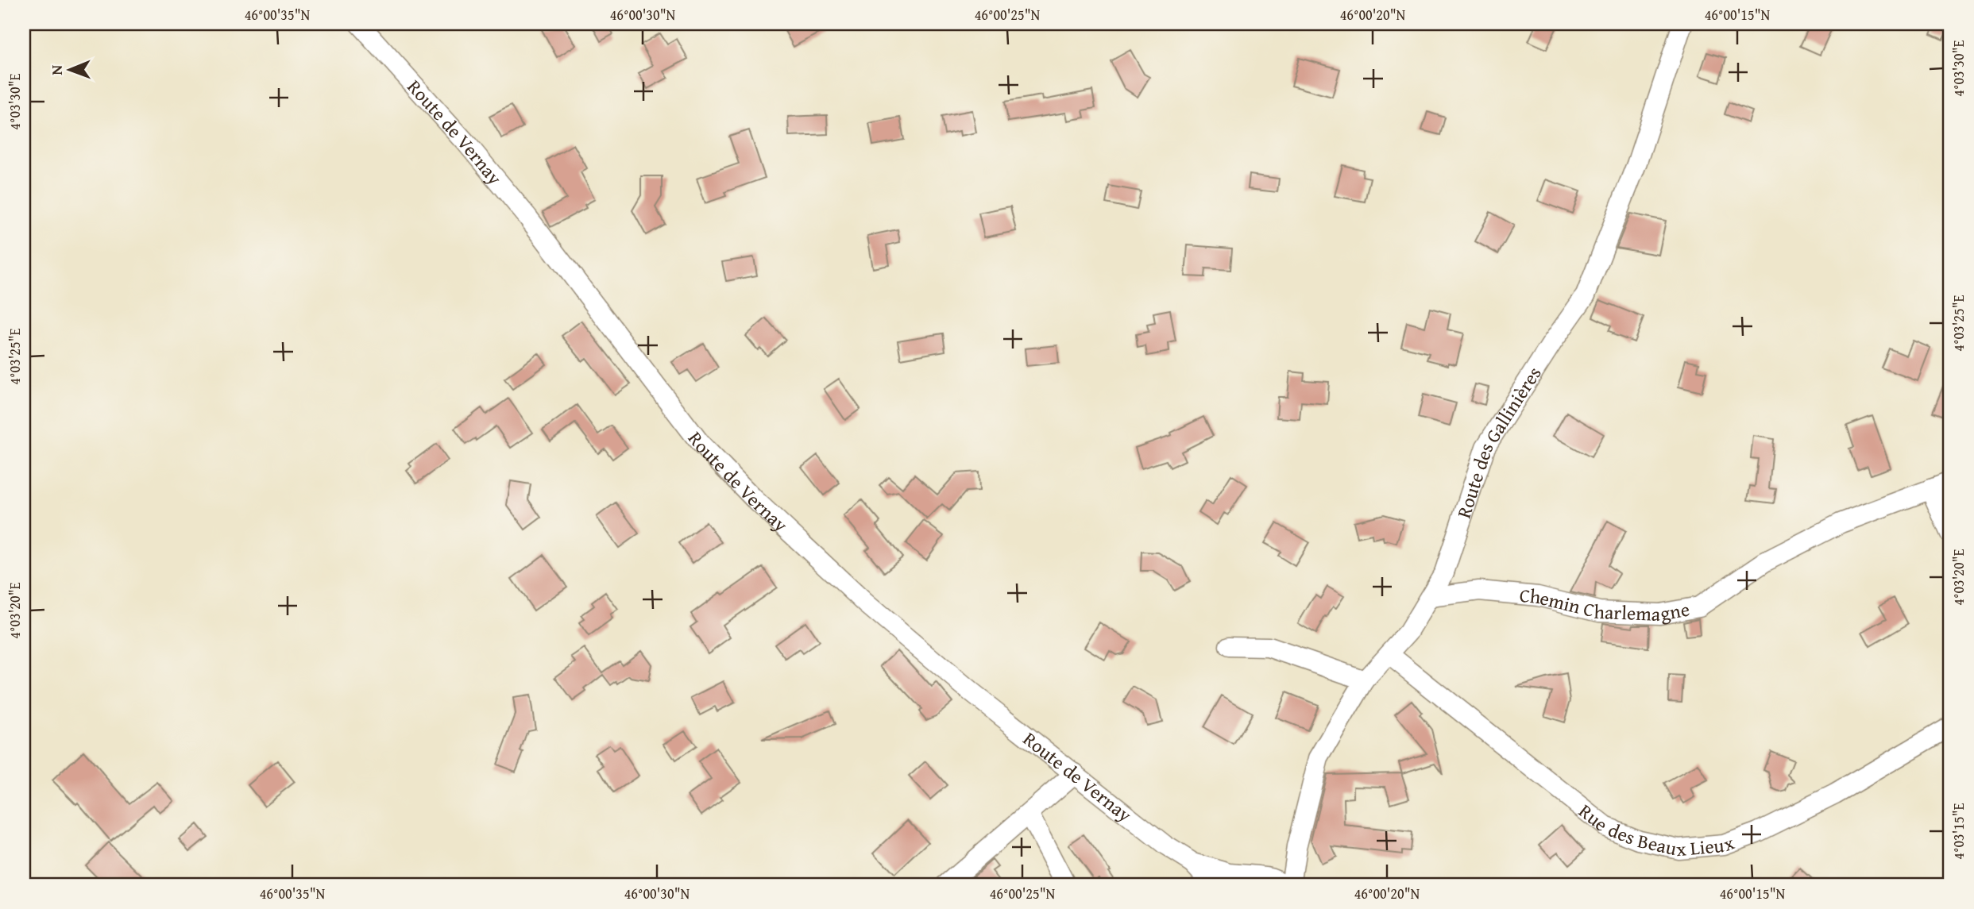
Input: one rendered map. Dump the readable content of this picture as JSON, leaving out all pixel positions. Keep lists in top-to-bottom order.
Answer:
{
  "streets": {
    "street": [
      "Route de Vernay",
      "Route des Gallinières",
      "Chemin Charlemagne",
      "Rue des Beaux Lieux"
    ]
  },
  "crossings": [
    ["Route des Gallinières", "Chemin Charlemagne"],
    ["Route des Gallinières", "Rue des Beaux Lieux"]
  ],
  "north": "left",
  "coordinates": [
    "46°00'35\"N",
    "46°00'30\"N",
    "46°00'25\"N",
    "46°00'20\"N",
    "46°00'15\"N",
    "4°03'30\"E",
    "4°03'25\"E",
    "4°03'20\"E",
    "4°03'15\"E"
  ]
}
